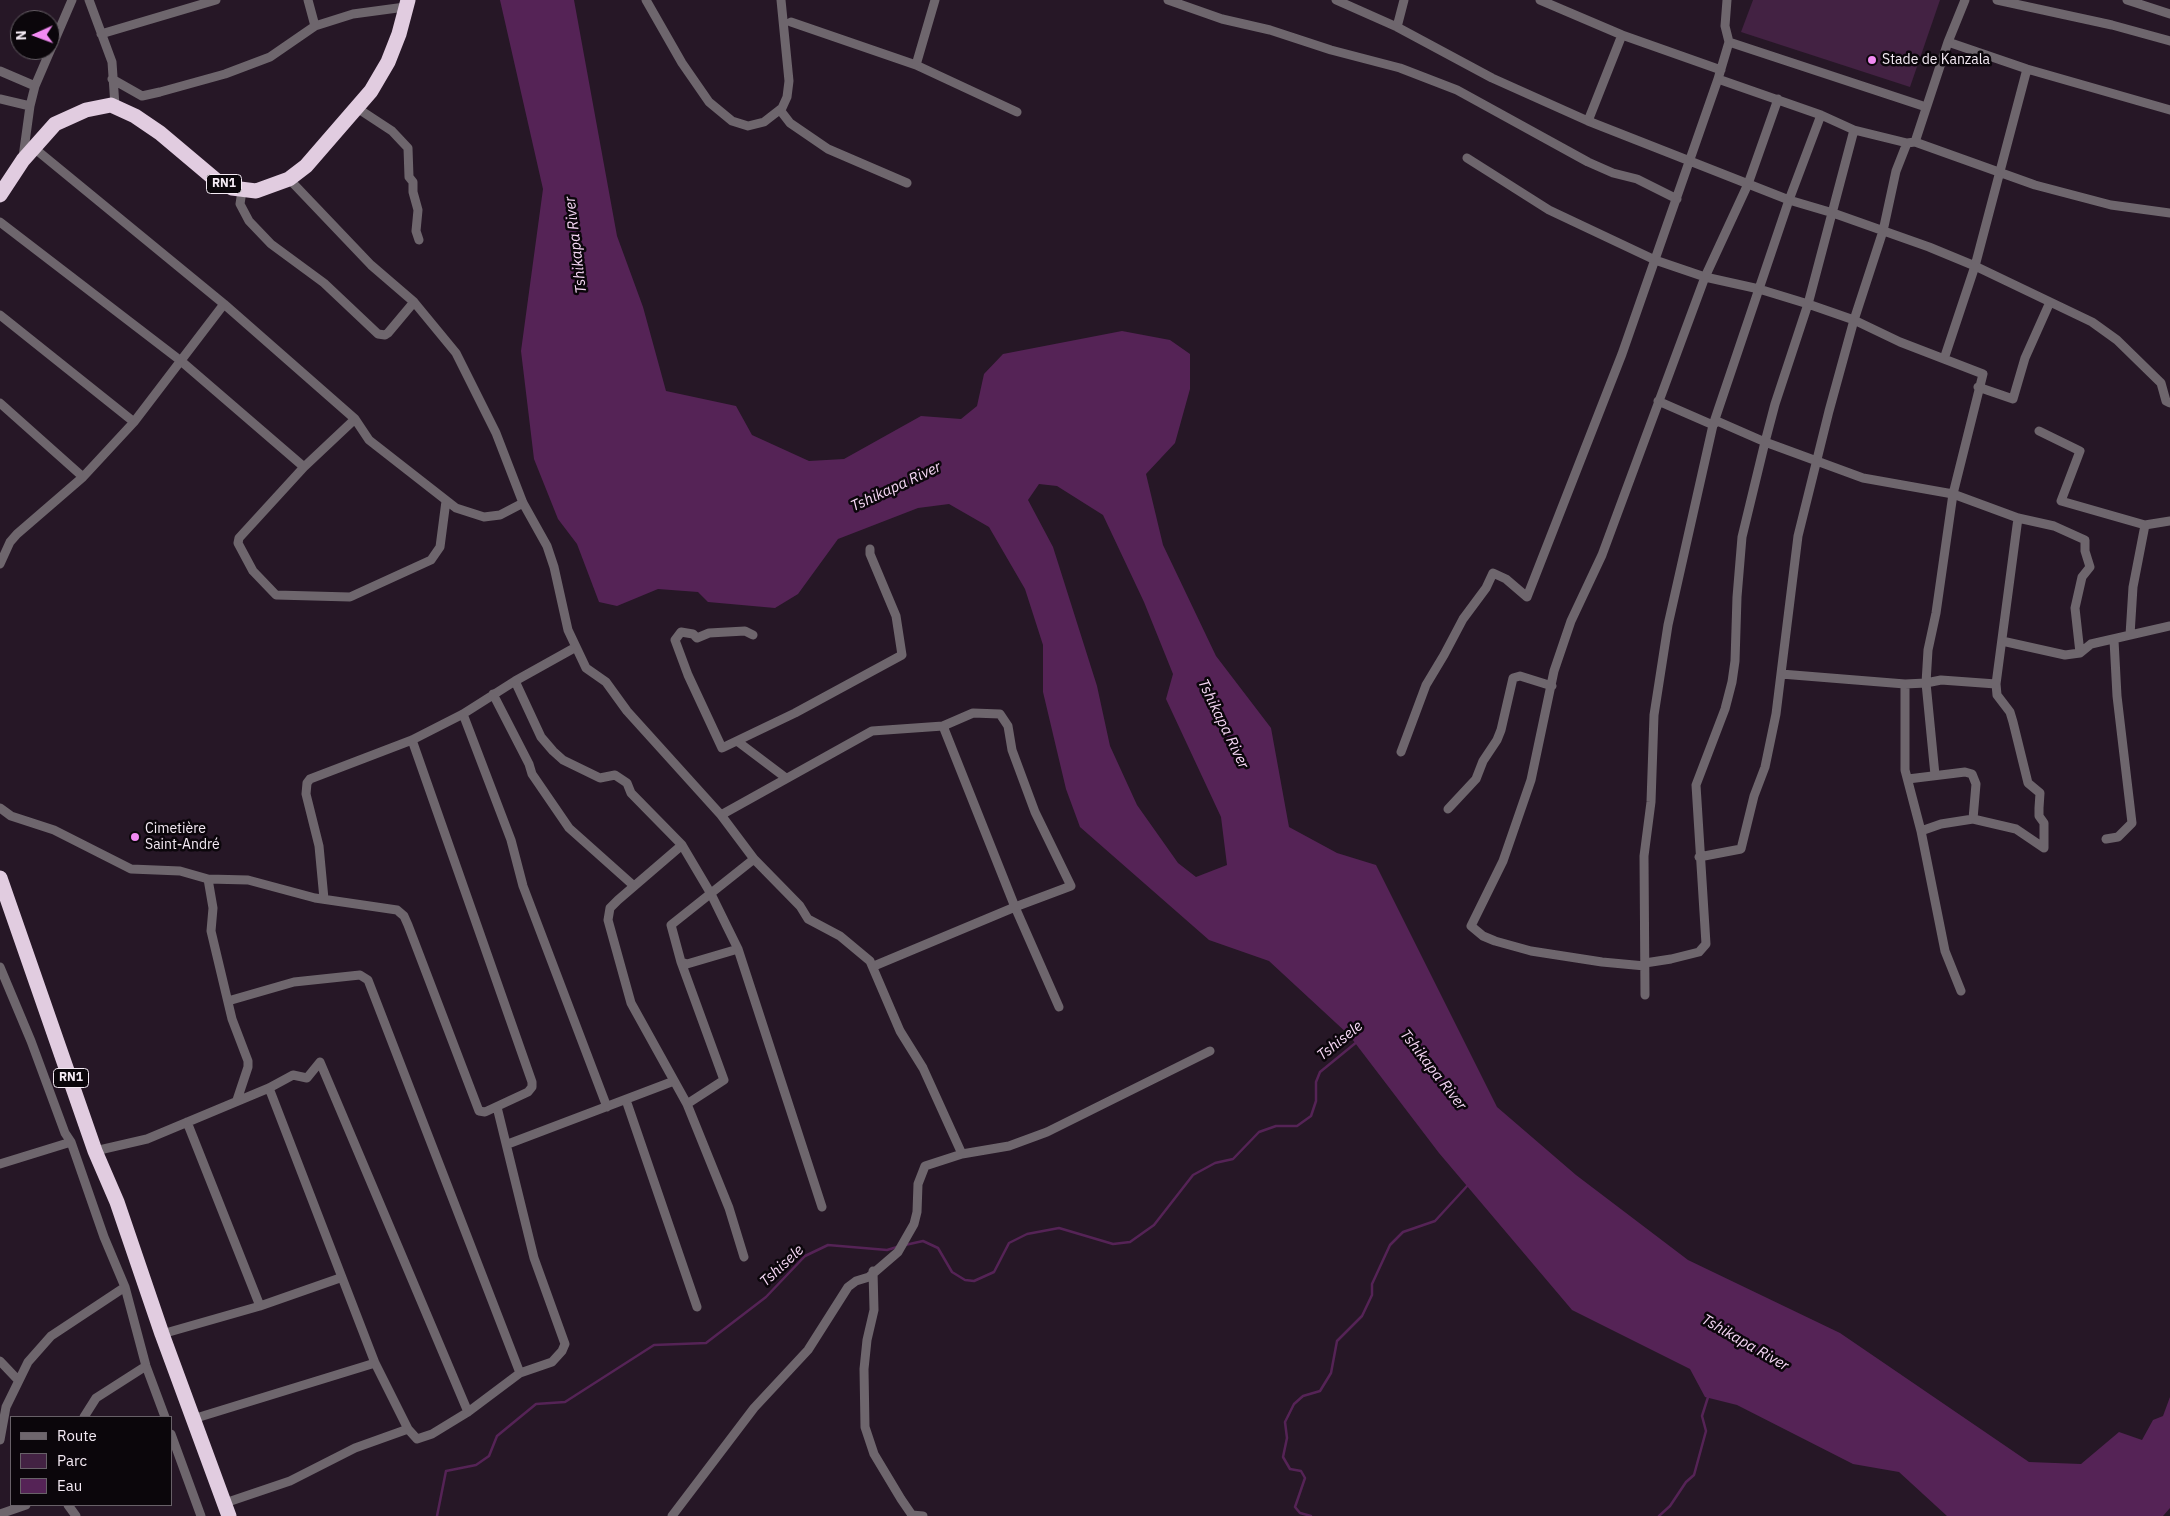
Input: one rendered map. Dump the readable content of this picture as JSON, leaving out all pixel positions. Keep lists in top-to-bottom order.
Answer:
{
  "streets": {
    "highway": ["RN1"]
  },
  "water": ["Tshikapa River", "Tshisele"],
  "places": ["Stade de Kanzala", "Cimetière Saint-André"],
  "legend": ["Route", "Parc", "Eau"],
  "north": "left"
}
